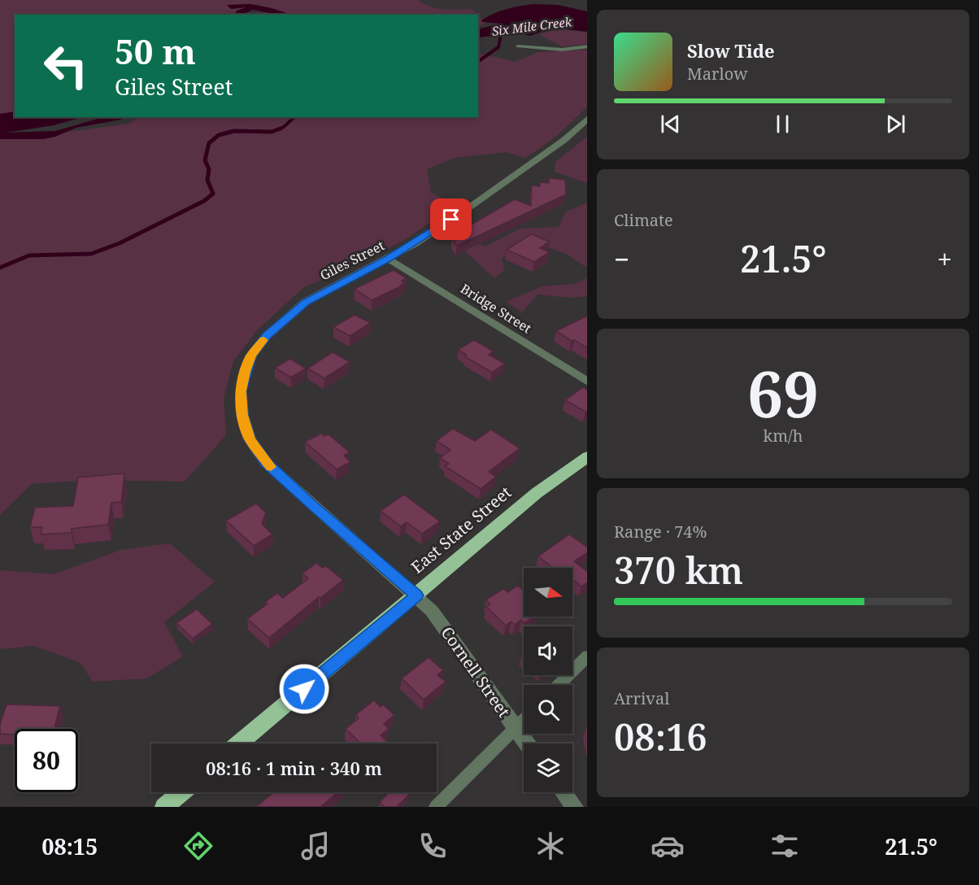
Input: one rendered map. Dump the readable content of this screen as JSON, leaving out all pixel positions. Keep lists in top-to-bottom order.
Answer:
{
  "streets": {
    "highway": ["East State Street"],
    "street": ["Giles Street", "Bridge Street", "Cornell Street"]
  },
  "crossings": [
    ["Giles Street", "Bridge Street"],
    ["Giles Street", "East State Street"],
    ["Giles Street", "Cornell Street"],
    ["East State Street", "Cornell Street"]
  ],
  "water": ["Six Mile Creek"],
  "north": "right",
  "page": {
    "turn": ["50 m", "Giles Street"],
    "song": ["Slow Tide", "Marlow"],
    "tile": [
      "Climate",
      ["69", "km/h"],
      ["Range · 74%", "370 km"],
      ["Arrival", "08:16"]
    ],
    "heat": ["−", "21.5°", "+"],
    "limit": "80",
    "trip": "08:16 · 1 min · 340 m",
    "tabs": ["08:15", "21.5°"]
  }
}
